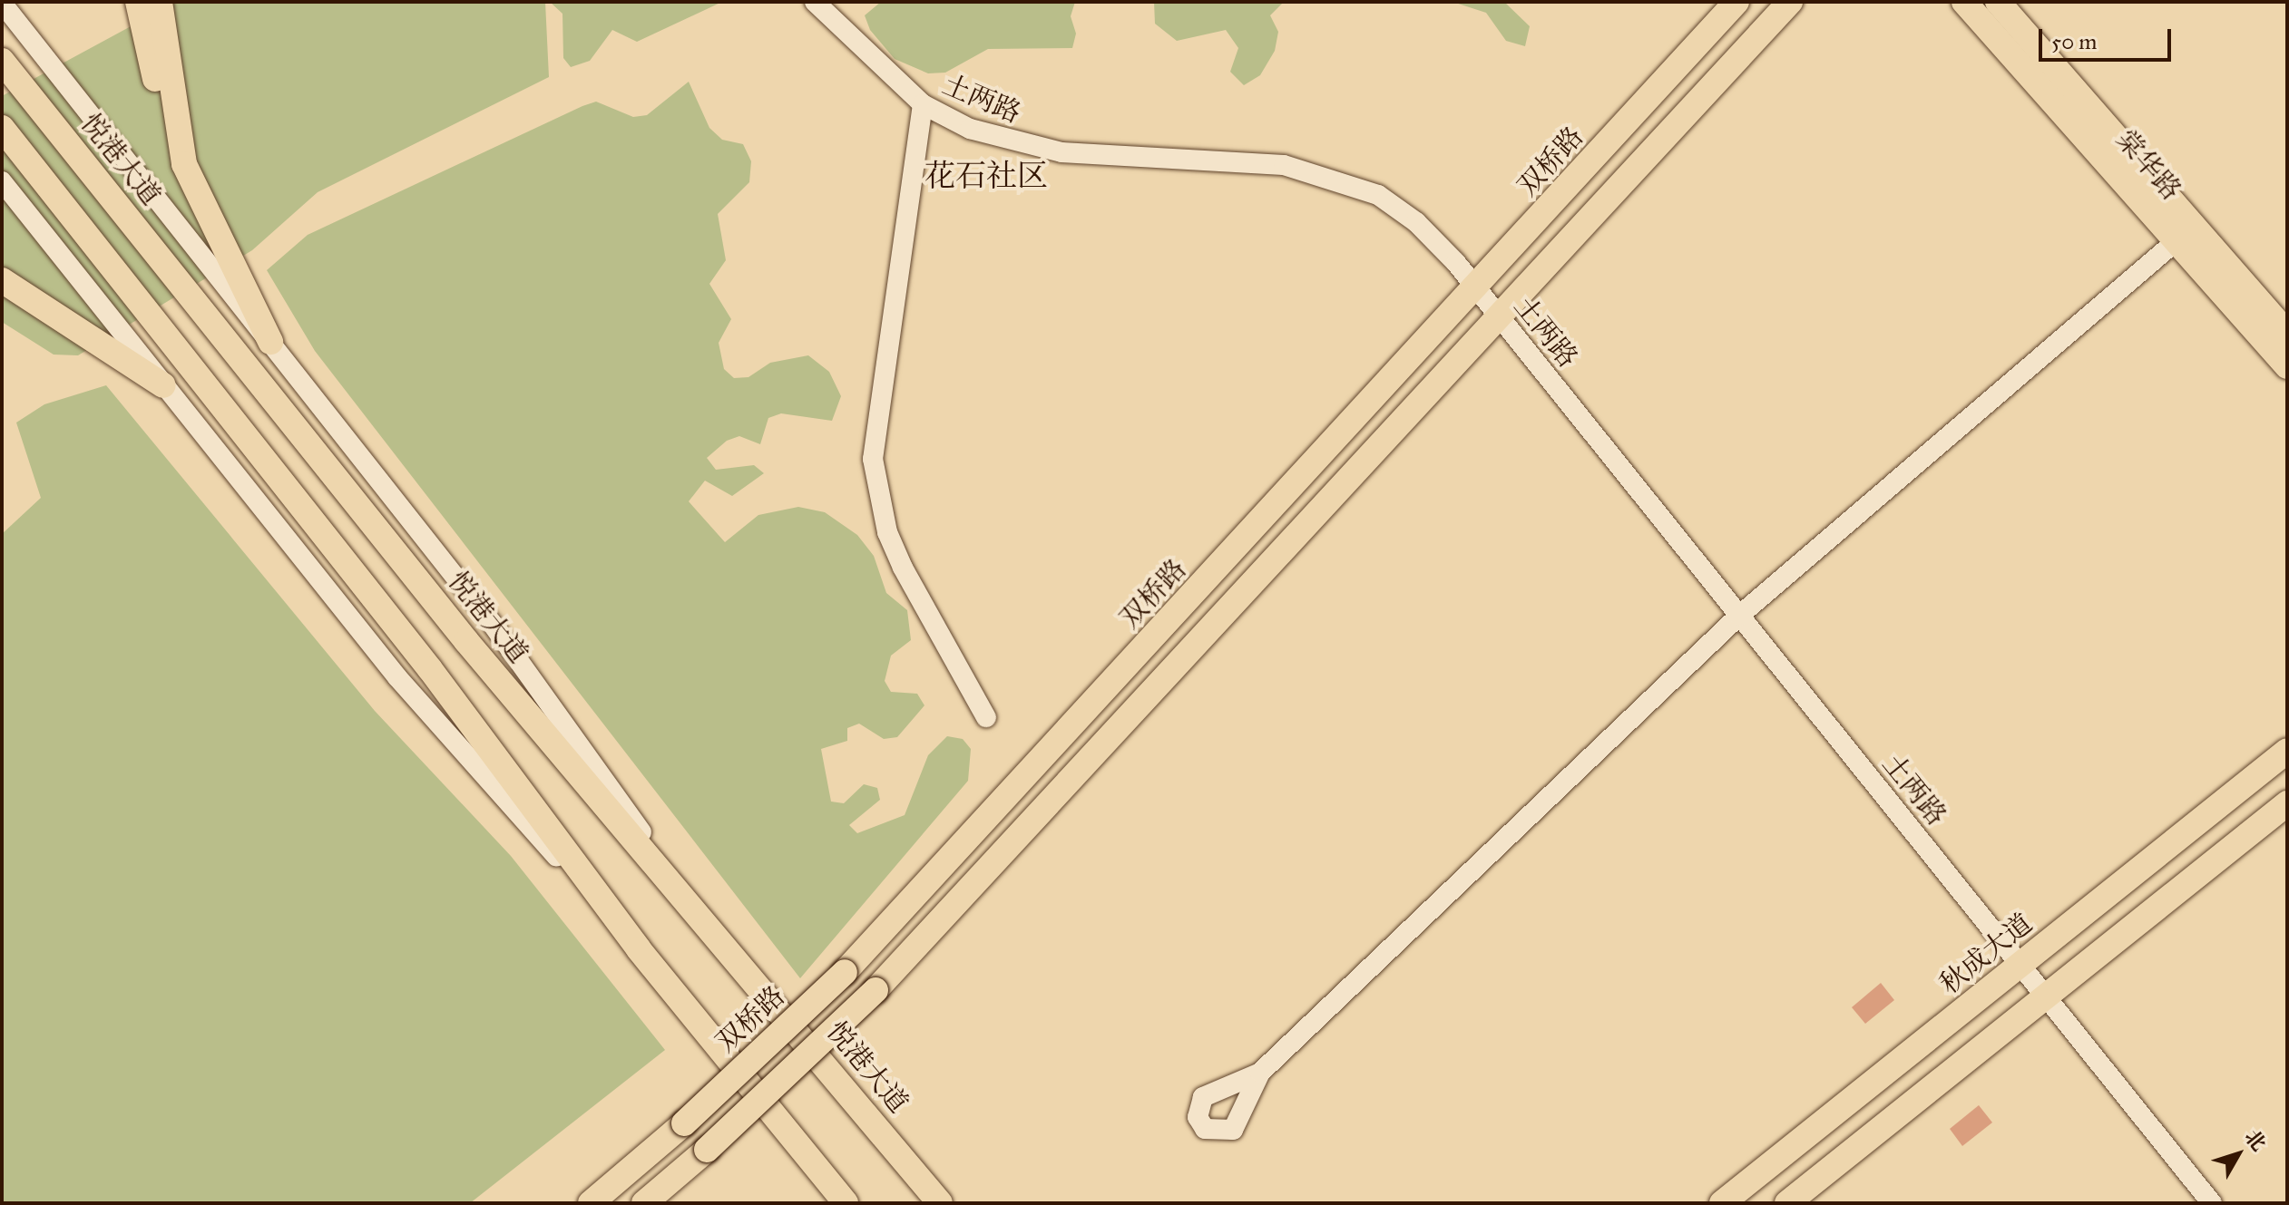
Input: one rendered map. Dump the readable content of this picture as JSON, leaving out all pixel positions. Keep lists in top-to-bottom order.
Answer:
{
  "streets": {
    "main road": [
      "悦港大道",
      "双桥路",
      "棠华路",
      "秋成大道"
    ],
    "street": ["土两路"]
  },
  "crossings": [
    ["土两路", "双桥路"],
    ["土两路", "秋成大道"]
  ],
  "districts": ["花石社区"],
  "scale_bar": "50 m",
  "north": "top right"
}
